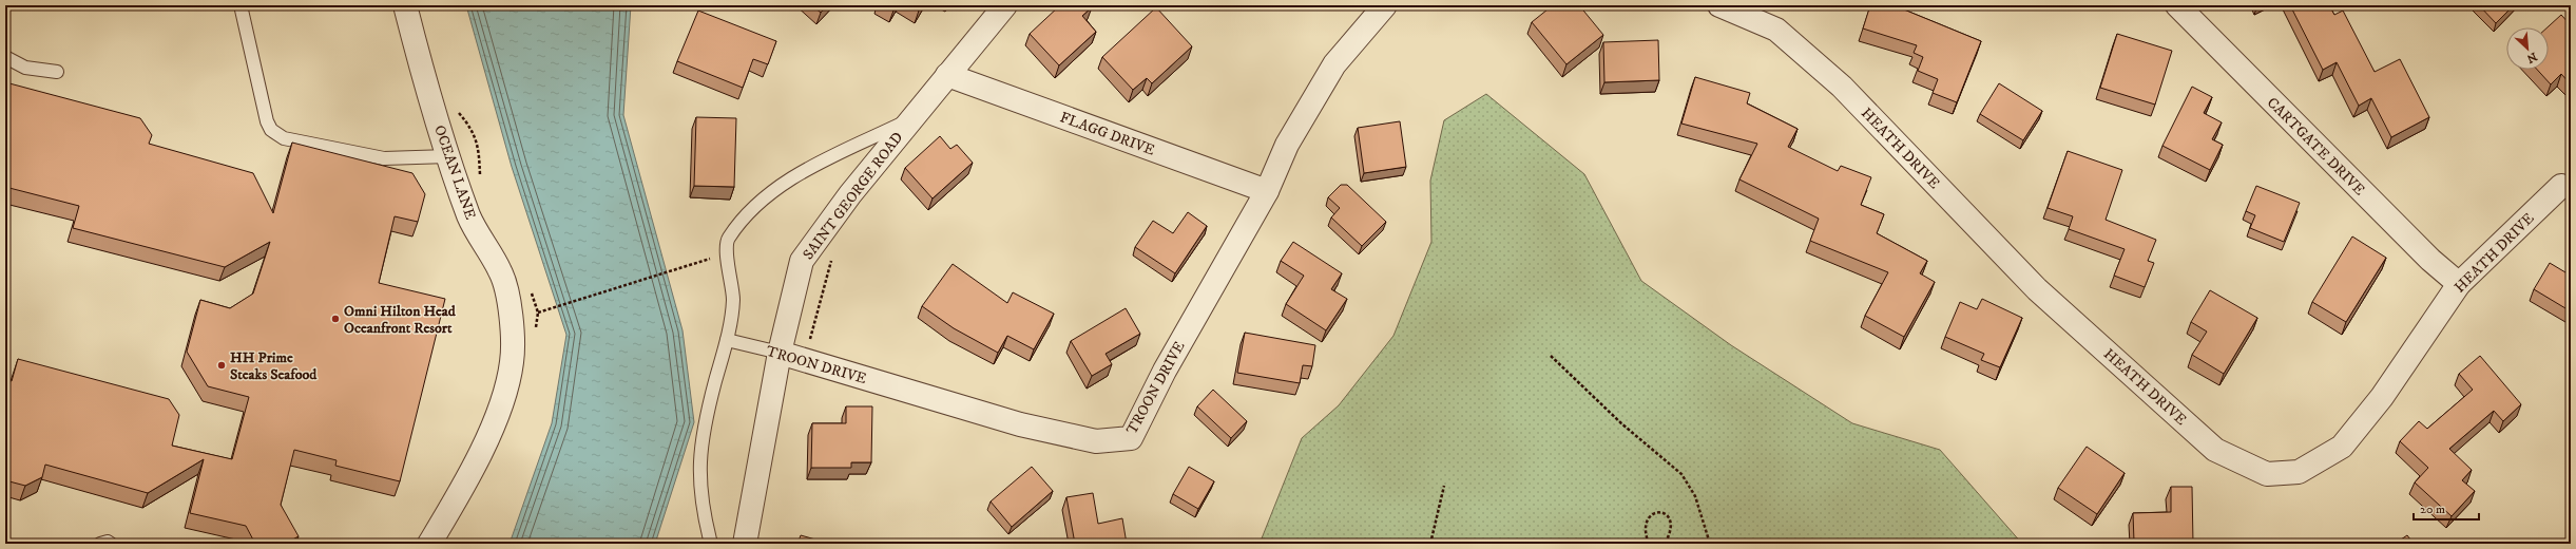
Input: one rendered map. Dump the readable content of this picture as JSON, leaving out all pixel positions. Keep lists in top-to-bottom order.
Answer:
{
  "streets": {
    "street": [
      "FLAGG DRIVE",
      "CARTGATE DRIVE",
      "HEATH DRIVE",
      "OCEAN LANE",
      "SAINT GEORGE ROAD",
      "TROON DRIVE"
    ]
  },
  "crossings": [
    ["FLAGG DRIVE", "SAINT GEORGE ROAD"],
    ["FLAGG DRIVE", "TROON DRIVE"],
    ["CARTGATE DRIVE", "HEATH DRIVE"],
    ["SAINT GEORGE ROAD", "TROON DRIVE"]
  ],
  "places": ["Omni Hilton Head Oceanfront Resort", "HH Prime Steaks Seafood"],
  "scale_bar": "20 m",
  "north": "bottom right"
}
